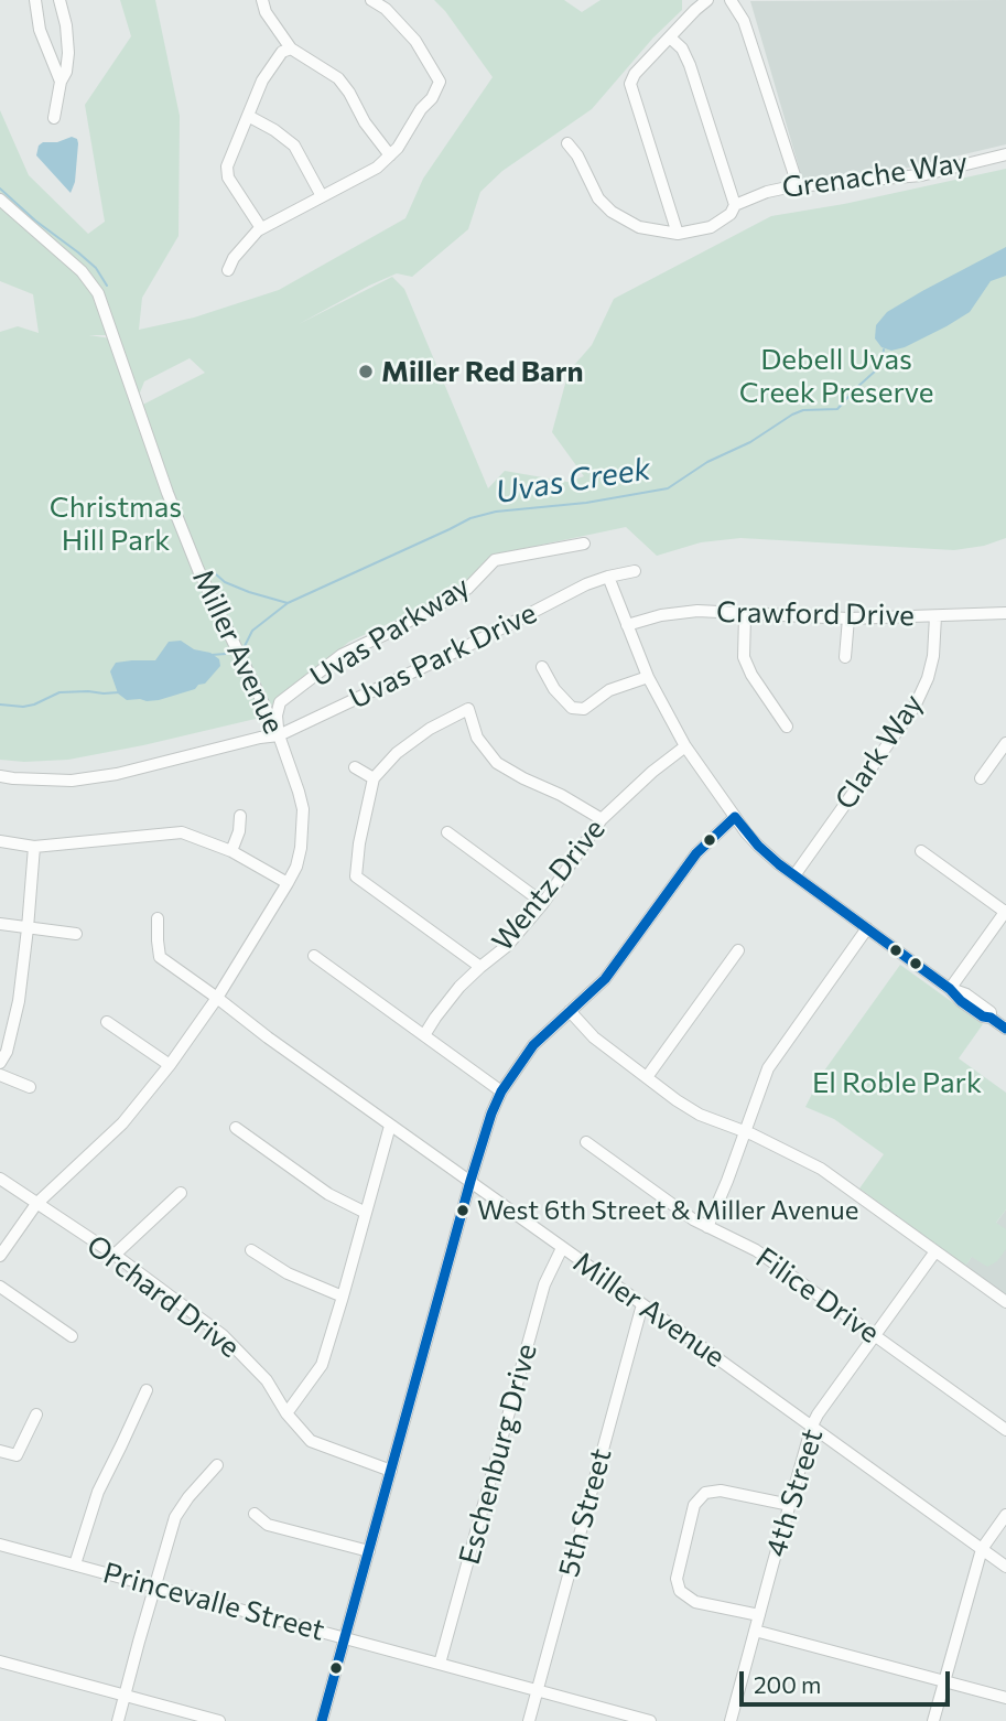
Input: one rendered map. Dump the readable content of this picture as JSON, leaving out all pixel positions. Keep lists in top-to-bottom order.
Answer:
{
  "streets": {
    "street": [
      "Grenache Way",
      "Crawford Drive",
      "Uvas Parkway",
      "Miller Avenue",
      "Uvas Park Drive",
      "Clark Way",
      "Wentz Drive",
      "Filice Drive",
      "Orchard Drive",
      "Eschenburg Drive",
      "4th Street",
      "5th Street",
      "Princevalle Street"
    ]
  },
  "crossings": [
    ["Crawford Drive", "Clark Way"],
    ["Uvas Parkway", "Miller Avenue"],
    ["Uvas Parkway", "Uvas Park Drive"],
    ["Miller Avenue", "Uvas Park Drive"],
    ["Miller Avenue", "Orchard Drive"],
    ["Miller Avenue", "Eschenburg Drive"],
    ["Miller Avenue", "4th Street"],
    ["Miller Avenue", "5th Street"],
    ["Filice Drive", "4th Street"],
    ["Eschenburg Drive", "Princevalle Street"],
    ["5th Street", "Princevalle Street"]
  ],
  "water": ["Uvas Creek"],
  "parks": ["Debell Uvas Creek Preserve", "Christmas Hill Park", "El Roble Park"],
  "places": ["Miller Red Barn", "West 6th Street & Miller Avenue"],
  "scale_bar": "200 m"
}
